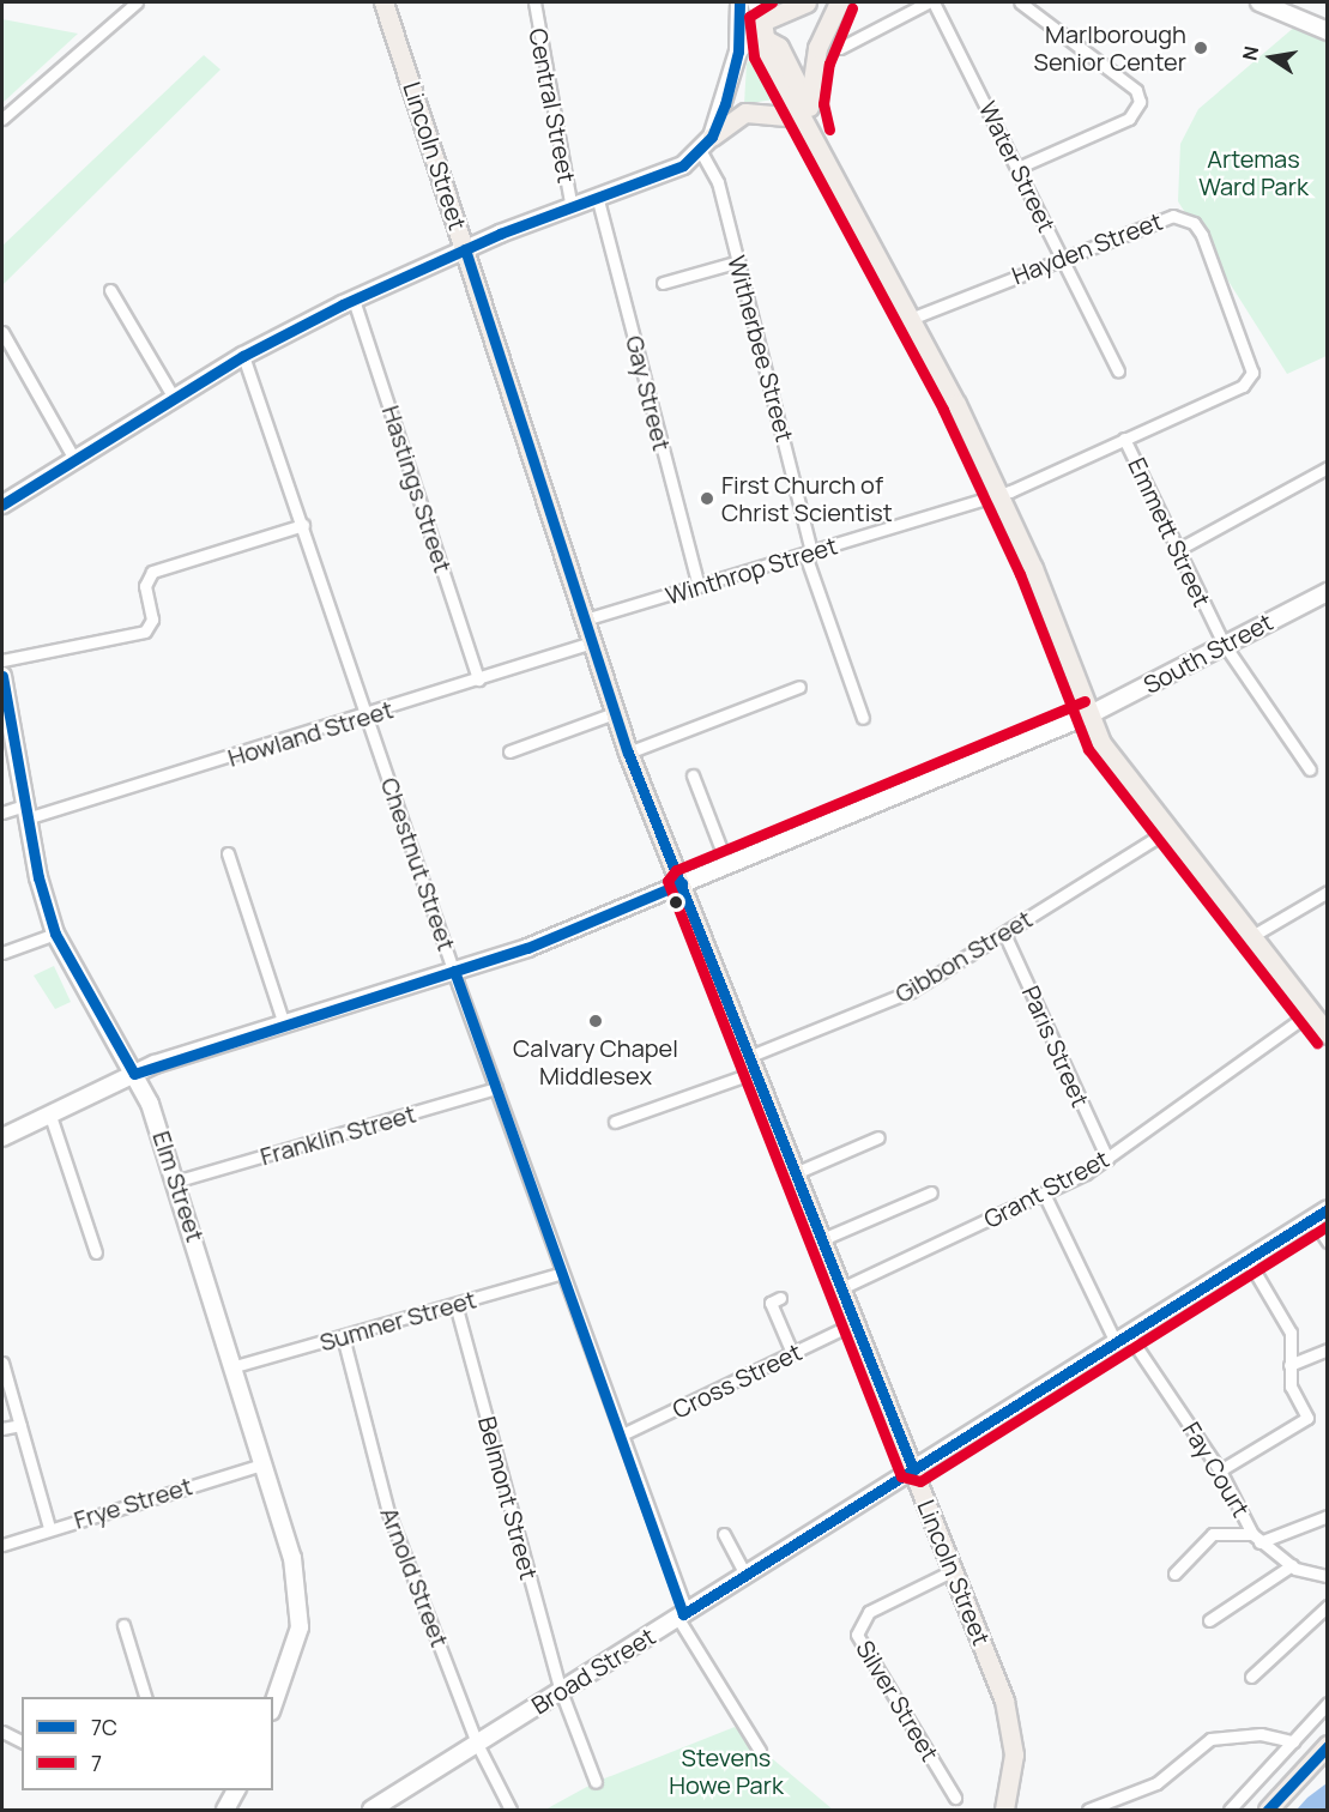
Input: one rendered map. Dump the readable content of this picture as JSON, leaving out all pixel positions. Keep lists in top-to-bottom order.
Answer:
{
  "streets": {
    "main road": ["Lincoln Street"],
    "street": [
      "Central Street",
      "Water Street",
      "Hayden Street",
      "Witherbee Street",
      "Gay Street",
      "Hastings Street",
      "Emmett Street",
      "Winthrop Street",
      "South Street",
      "Howland Street",
      "Chestnut Street",
      "Gibbon Street",
      "Paris Street",
      "Franklin Street",
      "Elm Street",
      "Grant Street",
      "Sumner Street",
      "Cross Street",
      "Fay Court",
      "Belmont Street",
      "Frye Street",
      "Arnold Street",
      "Broad Street",
      "Silver Street"
    ]
  },
  "crossings": [
    ["Lincoln Street", "Winthrop Street"],
    ["Lincoln Street", "South Street"],
    ["Lincoln Street", "Howland Street"],
    ["Lincoln Street", "Gibbon Street"],
    ["Lincoln Street", "Grant Street"],
    ["Lincoln Street", "Cross Street"],
    ["Lincoln Street", "Broad Street"],
    ["Lincoln Street", "Silver Street"],
    ["Water Street", "Hayden Street"],
    ["Hayden Street", "Winthrop Street"],
    ["Witherbee Street", "Winthrop Street"],
    ["Gay Street", "Winthrop Street"],
    ["Hastings Street", "Howland Street"],
    ["Emmett Street", "Winthrop Street"],
    ["Emmett Street", "South Street"],
    ["South Street", "Chestnut Street"],
    ["South Street", "Elm Street"],
    ["Howland Street", "Chestnut Street"],
    ["Howland Street", "Elm Street"],
    ["Chestnut Street", "Franklin Street"],
    ["Chestnut Street", "Sumner Street"],
    ["Chestnut Street", "Cross Street"],
    ["Chestnut Street", "Broad Street"],
    ["Gibbon Street", "Paris Street"],
    ["Paris Street", "Grant Street"],
    ["Franklin Street", "Elm Street"],
    ["Elm Street", "Sumner Street"],
    ["Elm Street", "Frye Street"],
    ["Grant Street", "Fay Court"],
    ["Sumner Street", "Belmont Street"],
    ["Sumner Street", "Arnold Street"],
    ["Fay Court", "Broad Street"],
    ["Belmont Street", "Broad Street"],
    ["Arnold Street", "Broad Street"]
  ],
  "parks": ["Artemas Ward Park", "Stevens Howe Park"],
  "places": ["Marlborough Senior Center", "First Church of Christ Scientist", "Calvary Chapel Middlesex"],
  "lines": ["transit line 7C", "transit line 7"],
  "legend": ["7C", "7"],
  "north": "left"
}
